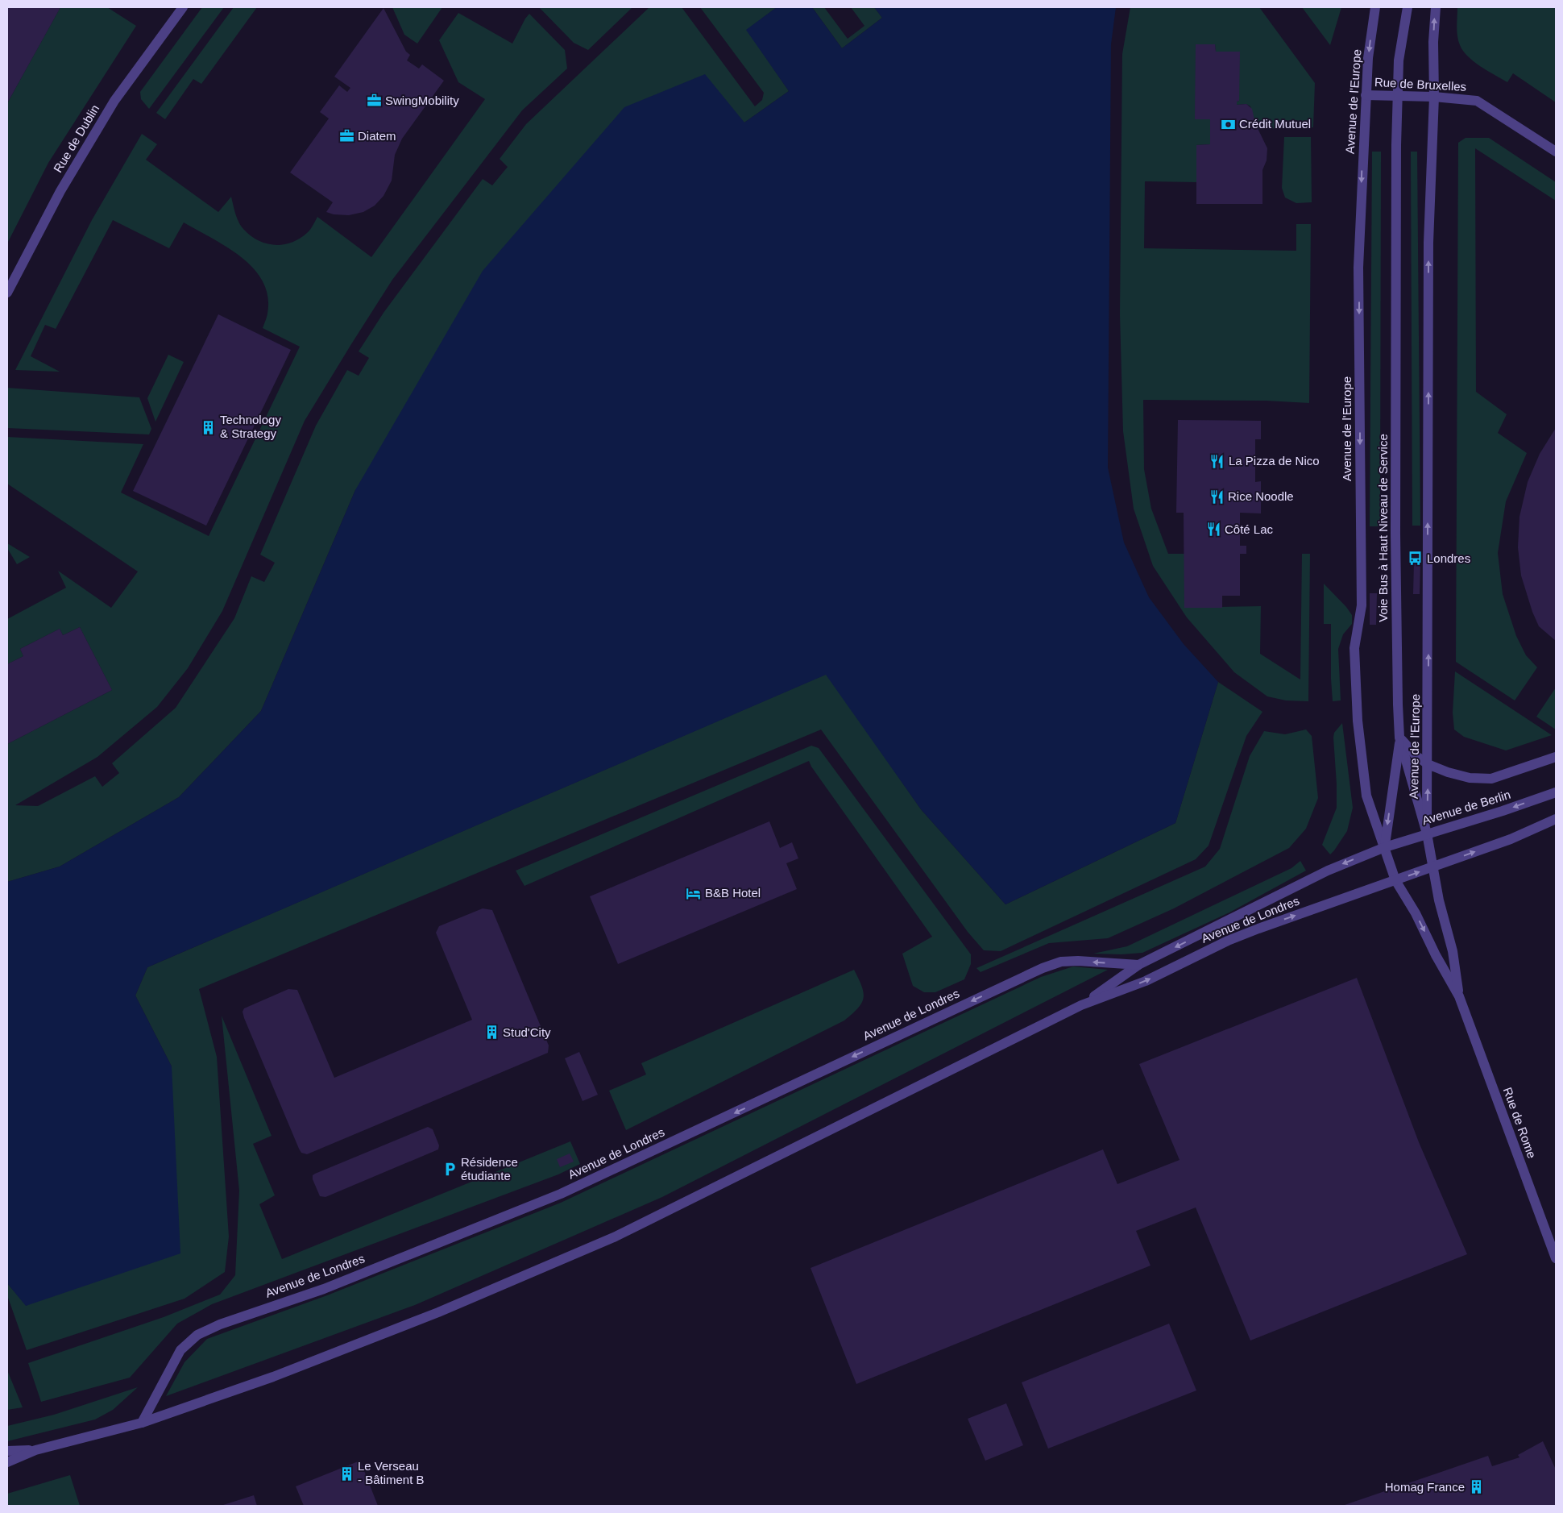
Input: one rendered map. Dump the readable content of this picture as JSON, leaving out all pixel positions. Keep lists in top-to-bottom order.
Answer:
{
  "streets": {
    "street": [
      "Rue de Bruxelles",
      "Avenue de l'Europe",
      "Rue de Dublin",
      "Voie Bus à Haut Niveau de Service",
      "Avenue de Berlin",
      "Avenue de Londres",
      "Rue de Rome"
    ]
  },
  "crossings": [
    ["Rue de Bruxelles", "Avenue de l'Europe"],
    ["Rue de Bruxelles", "Voie Bus à Haut Niveau de Service"],
    ["Avenue de l'Europe", "Voie Bus à Haut Niveau de Service"],
    ["Avenue de l'Europe", "Avenue de Berlin"],
    ["Avenue de l'Europe", "Avenue de Londres"],
    ["Avenue de l'Europe", "Rue de Rome"],
    ["Avenue de Berlin", "Avenue de Londres"],
    ["Avenue de Londres", "Rue de Rome"]
  ],
  "places": {
    "office": ["SwingMobility", "Diatem"],
    "bank": ["Crédit Mutuel"],
    "building": [
      "Technology & Strategy",
      "Stud'City",
      "Le Verseau - Bâtiment B",
      "Homag France"
    ],
    "restaurant": ["La Pizza de Nico", "Rice Noodle", "Côté Lac"],
    "bus stop": ["Londres"],
    "hotel": ["B&B Hotel"],
    "parking": ["Résidence étudiante"]
  }
}
